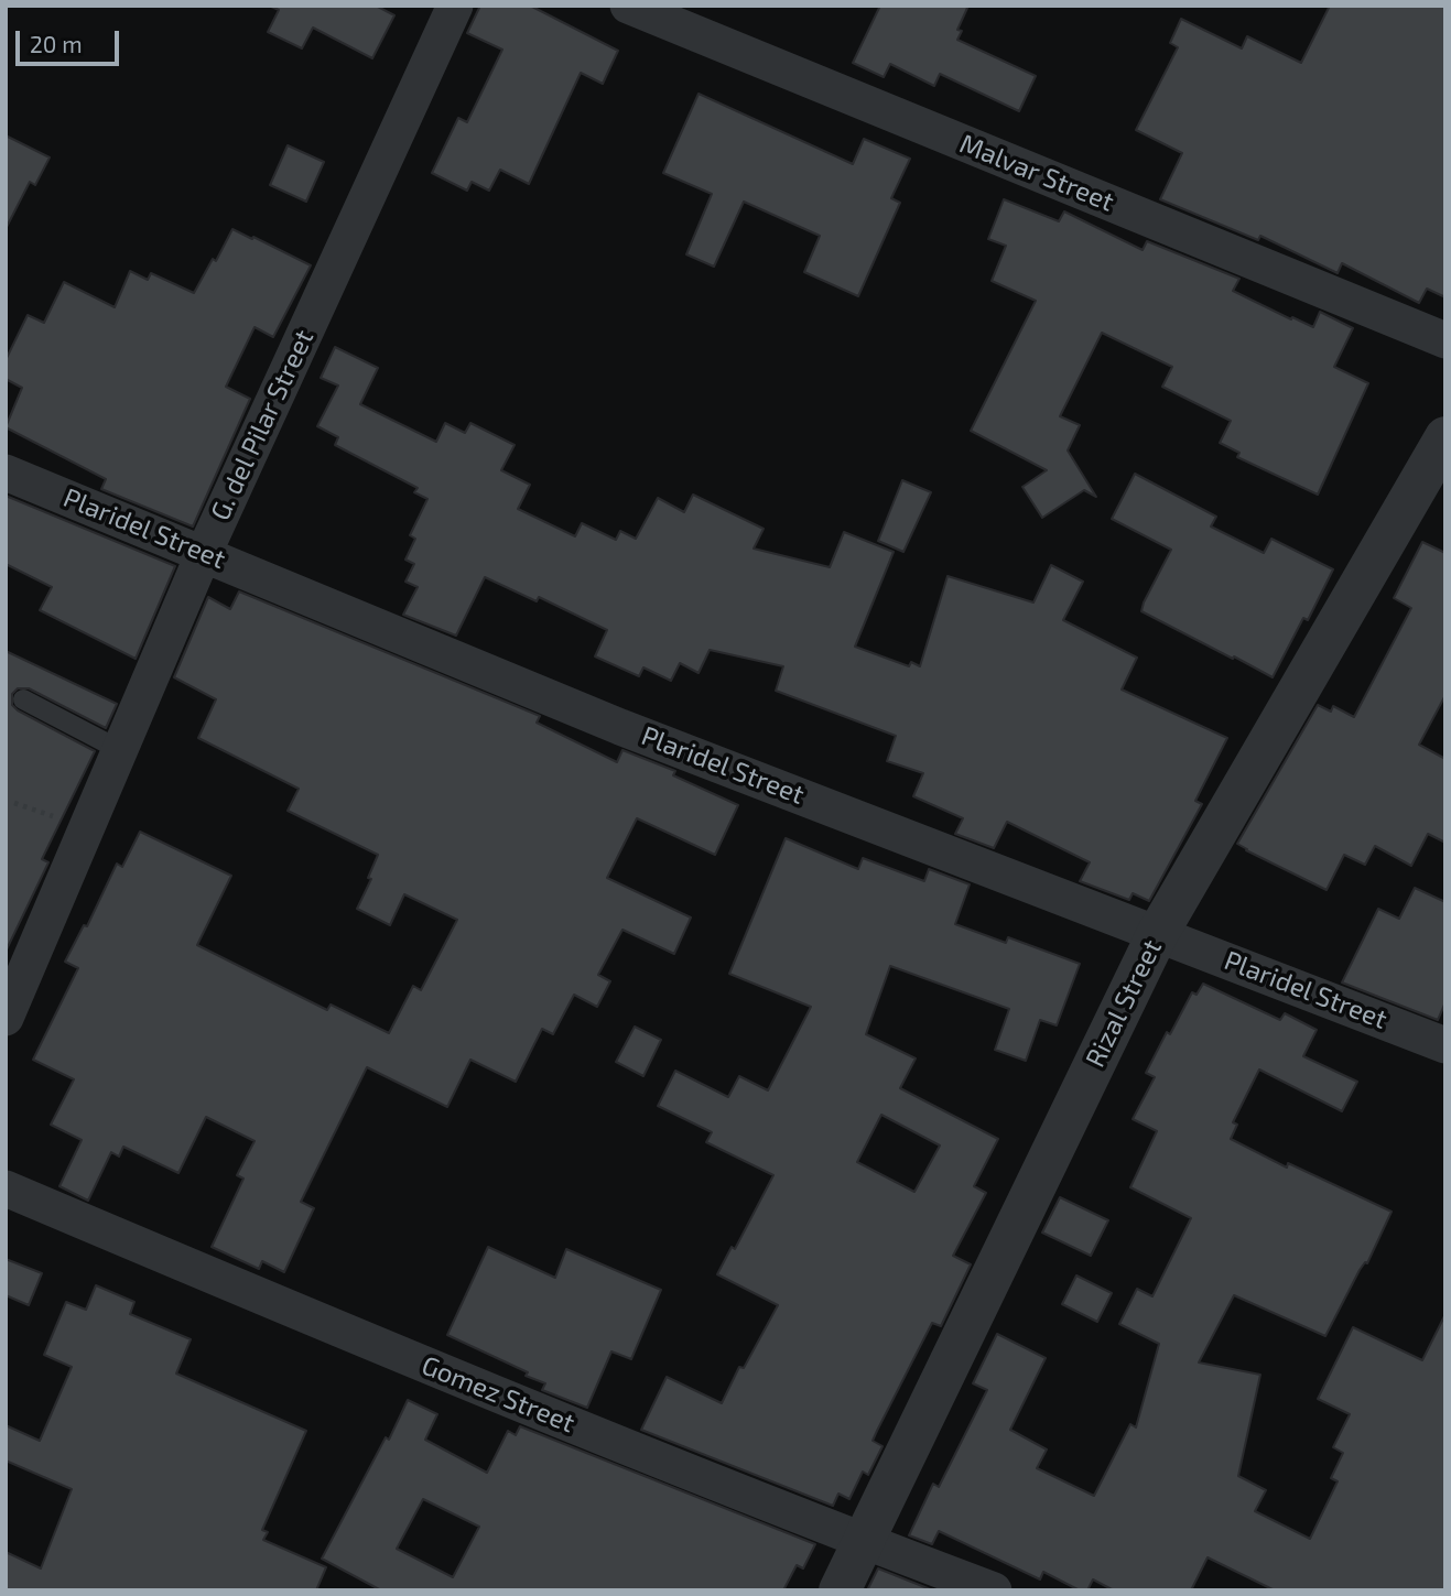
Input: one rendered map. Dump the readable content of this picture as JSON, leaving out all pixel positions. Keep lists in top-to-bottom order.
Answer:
{
  "streets": {
    "street": [
      "Malvar Street",
      "G. del Pilar Street",
      "Plaridel Street",
      "Rizal Street",
      "Gomez Street"
    ]
  },
  "crossings": [
    ["G. del Pilar Street", "Plaridel Street"],
    ["Plaridel Street", "Rizal Street"],
    ["Rizal Street", "Gomez Street"]
  ],
  "scale_bar": "20 m"
}
